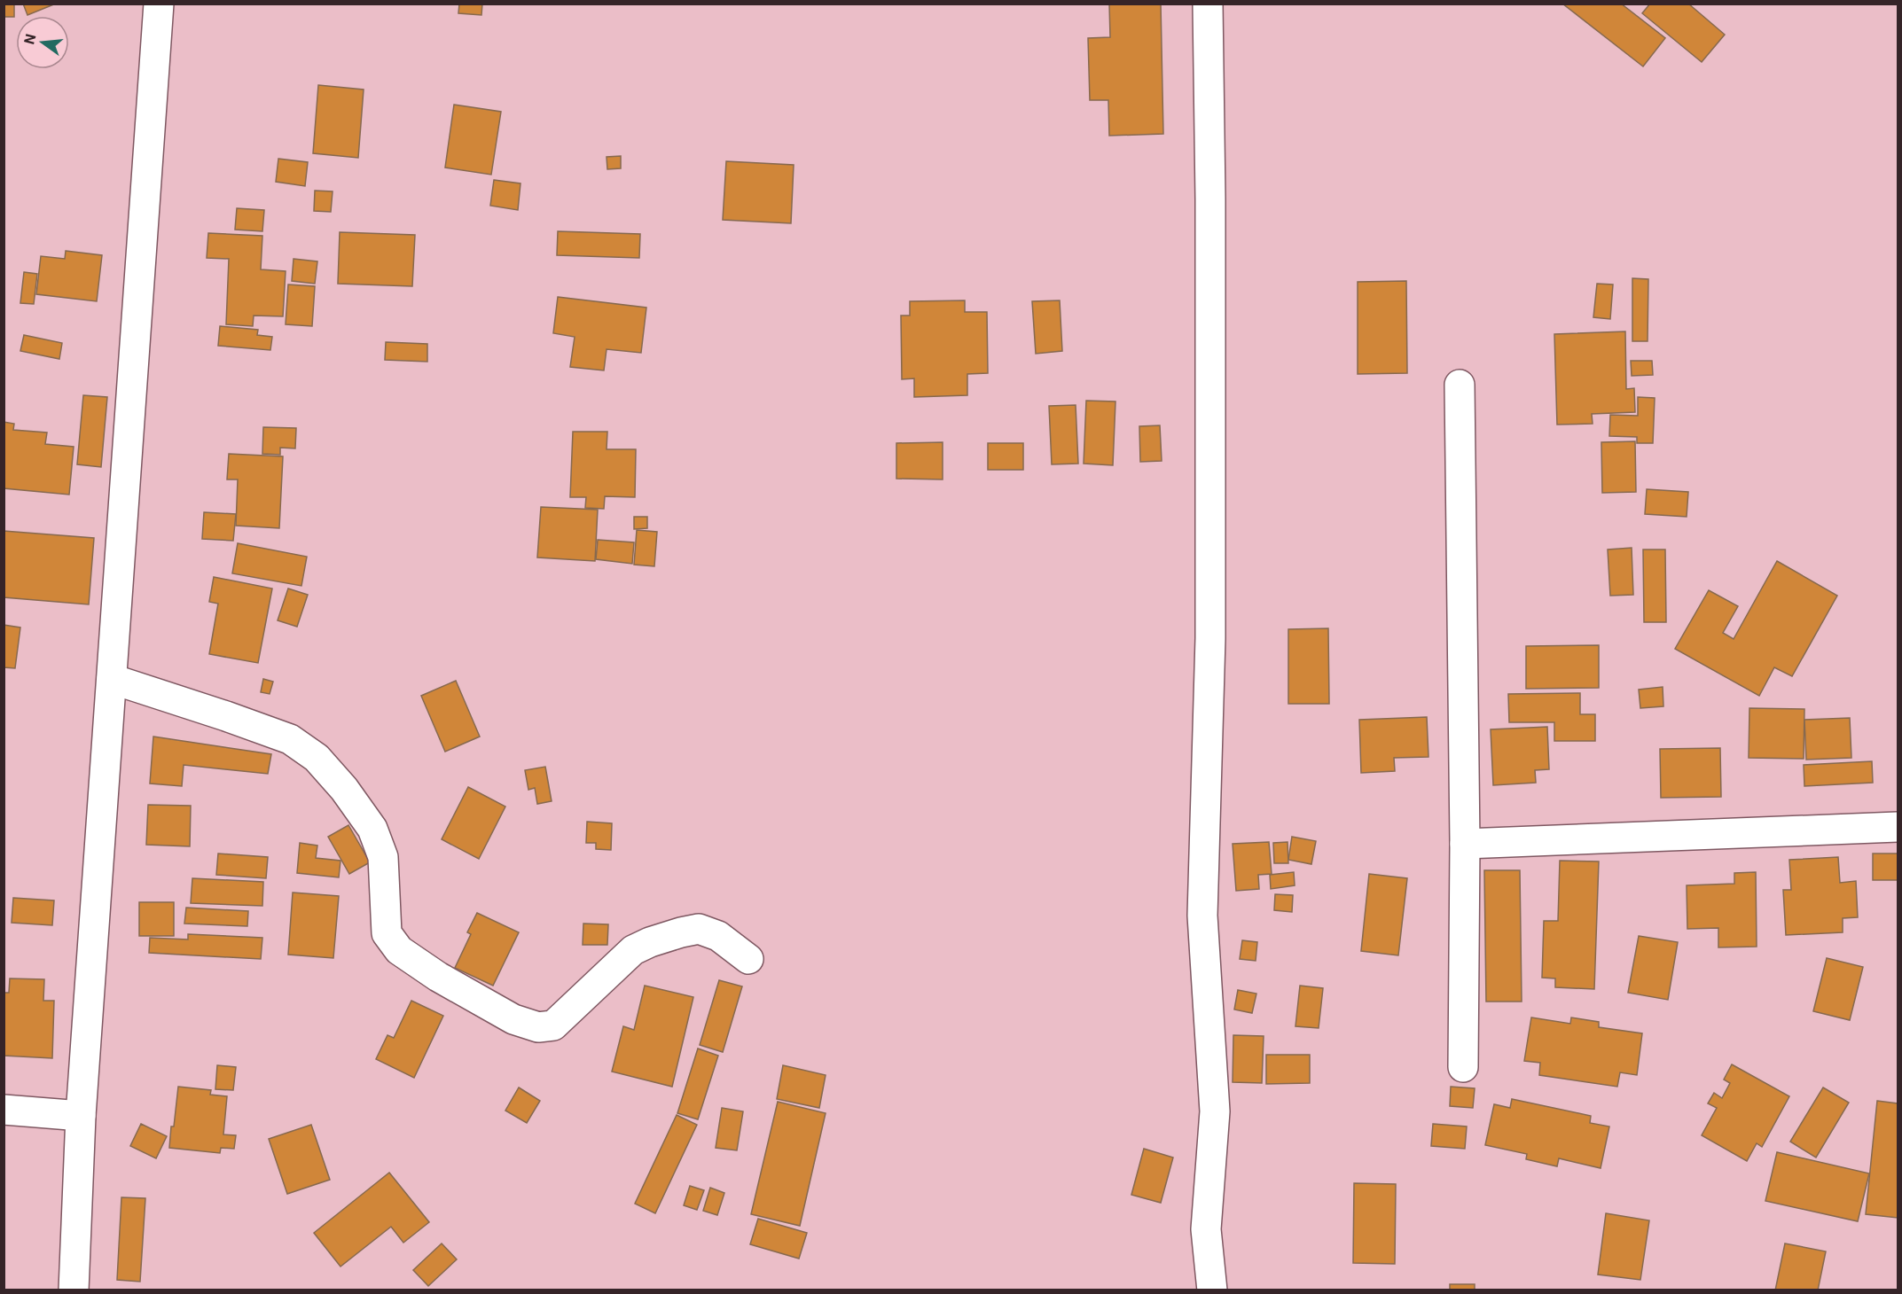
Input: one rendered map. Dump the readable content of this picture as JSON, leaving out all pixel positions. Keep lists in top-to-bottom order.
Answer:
{
  "north": "left"
}
